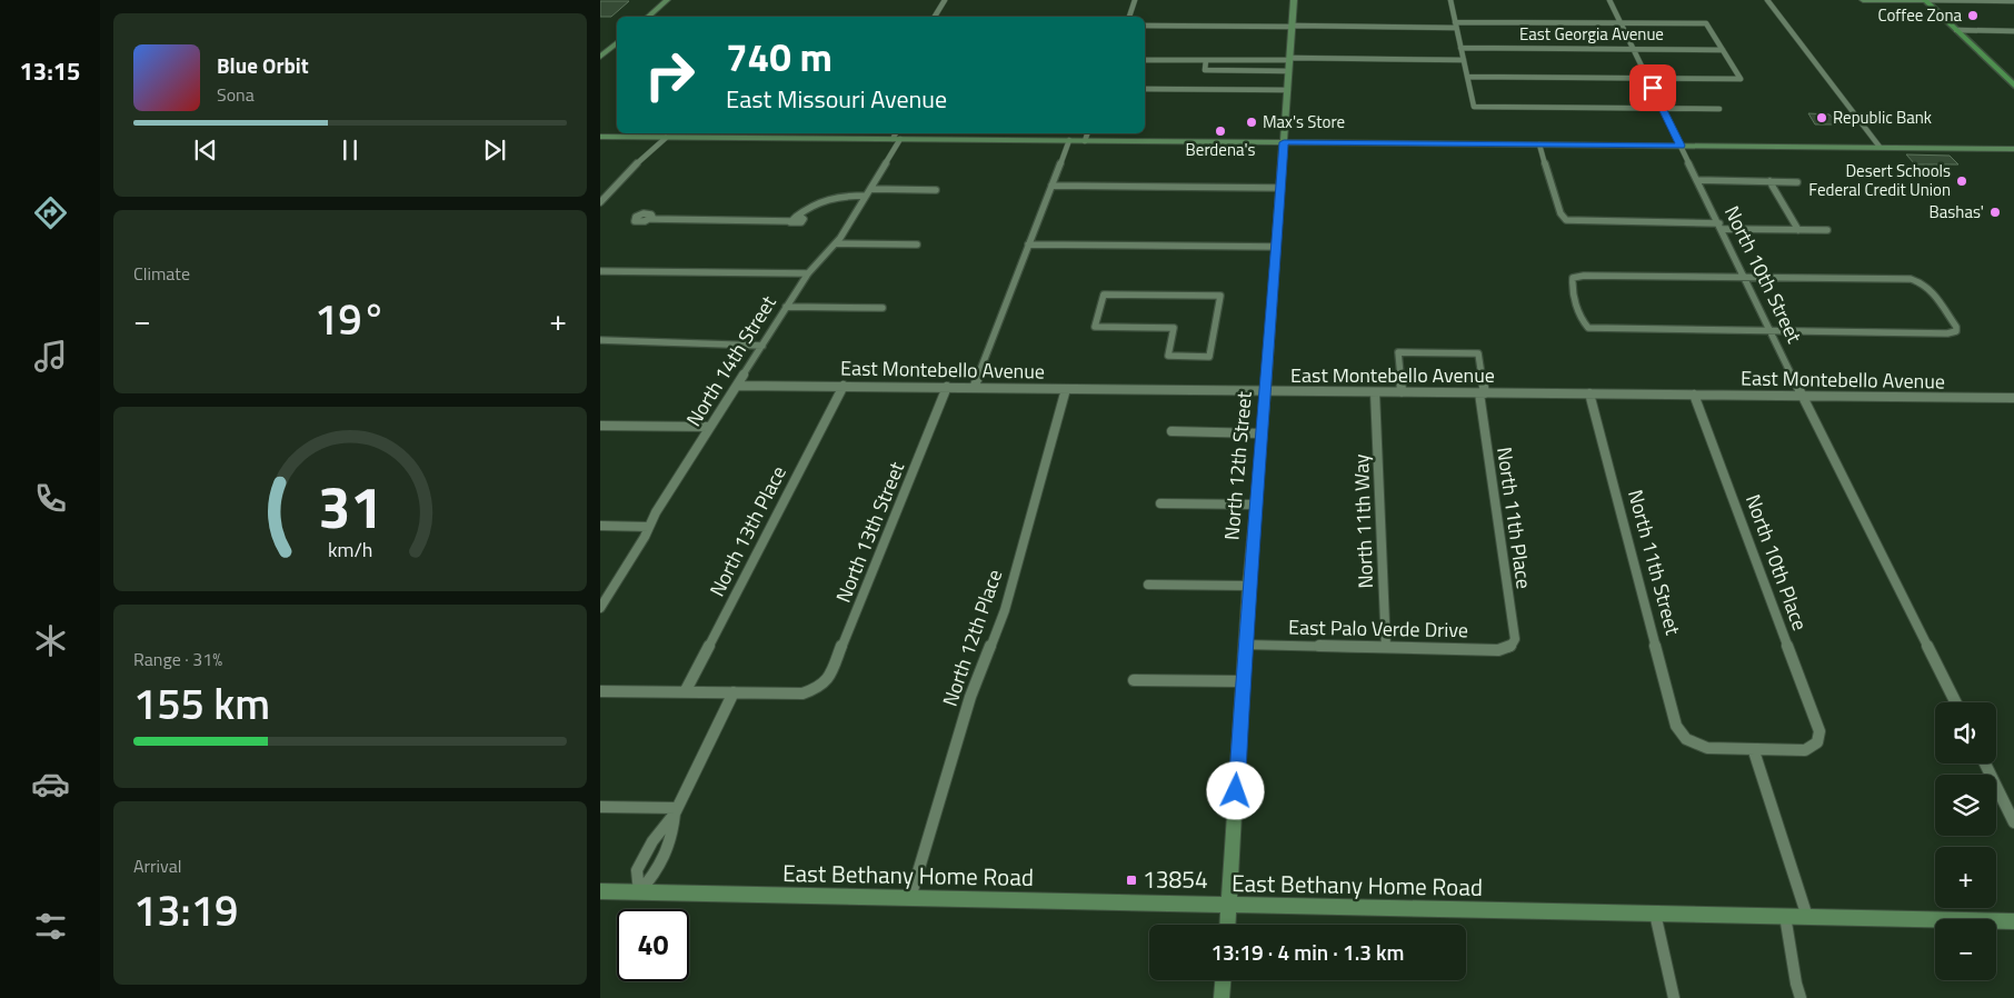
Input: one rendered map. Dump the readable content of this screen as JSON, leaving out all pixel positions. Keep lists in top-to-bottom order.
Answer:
{
  "streets": {
    "main road": ["North 12th Street", "East Bethany Home Road"],
    "street": [
      "East Georgia Avenue",
      "North 10th Street",
      "North 14th Street",
      "East Montebello Avenue",
      "North 11th Place",
      "North 11th Way",
      "North 13th Place",
      "North 13th Street",
      "North 11th Street",
      "North 10th Place",
      "East Palo Verde Drive",
      "North 12th Place"
    ]
  },
  "crossings": [
    ["East Georgia Avenue", "North 10th Street"],
    ["North 10th Street", "East Montebello Avenue"],
    ["North 14th Street", "East Montebello Avenue"],
    ["East Montebello Avenue", "North 12th Street"],
    ["East Montebello Avenue", "North 11th Place"],
    ["East Montebello Avenue", "North 11th Way"],
    ["East Montebello Avenue", "North 13th Place"],
    ["East Montebello Avenue", "North 13th Street"],
    ["East Montebello Avenue", "North 11th Street"],
    ["East Montebello Avenue", "North 10th Place"],
    ["East Montebello Avenue", "North 12th Place"],
    ["North 12th Street", "East Palo Verde Drive"],
    ["North 12th Street", "East Bethany Home Road"],
    ["North 11th Place", "East Palo Verde Drive"],
    ["North 11th Way", "East Palo Verde Drive"],
    ["North 11th Street", "North 10th Place"],
    ["North 12th Place", "East Bethany Home Road"]
  ],
  "places": {
    "other": [
      "Coffee Zona",
      "Republic Bank",
      "Max's Store",
      "Berdena's",
      "Desert Schools Federal Credit Union",
      "Bashas'"
    ],
    "transit": ["13854"]
  },
  "page": {
    "tabs": "13:15",
    "turn": ["740 m", "East Missouri Avenue"],
    "song": ["Blue Orbit", "Sona"],
    "tile": [
      "Climate",
      ["Range · 31%", "155 km"],
      ["Arrival", "13:19"]
    ],
    "heat": ["−", "19°", "+"],
    "map_buttons": ["+", "−"],
    "limit": "40",
    "trip": "13:19 · 4 min · 1.3 km",
    "gauge": ["31", "km/h"]
  }
}
